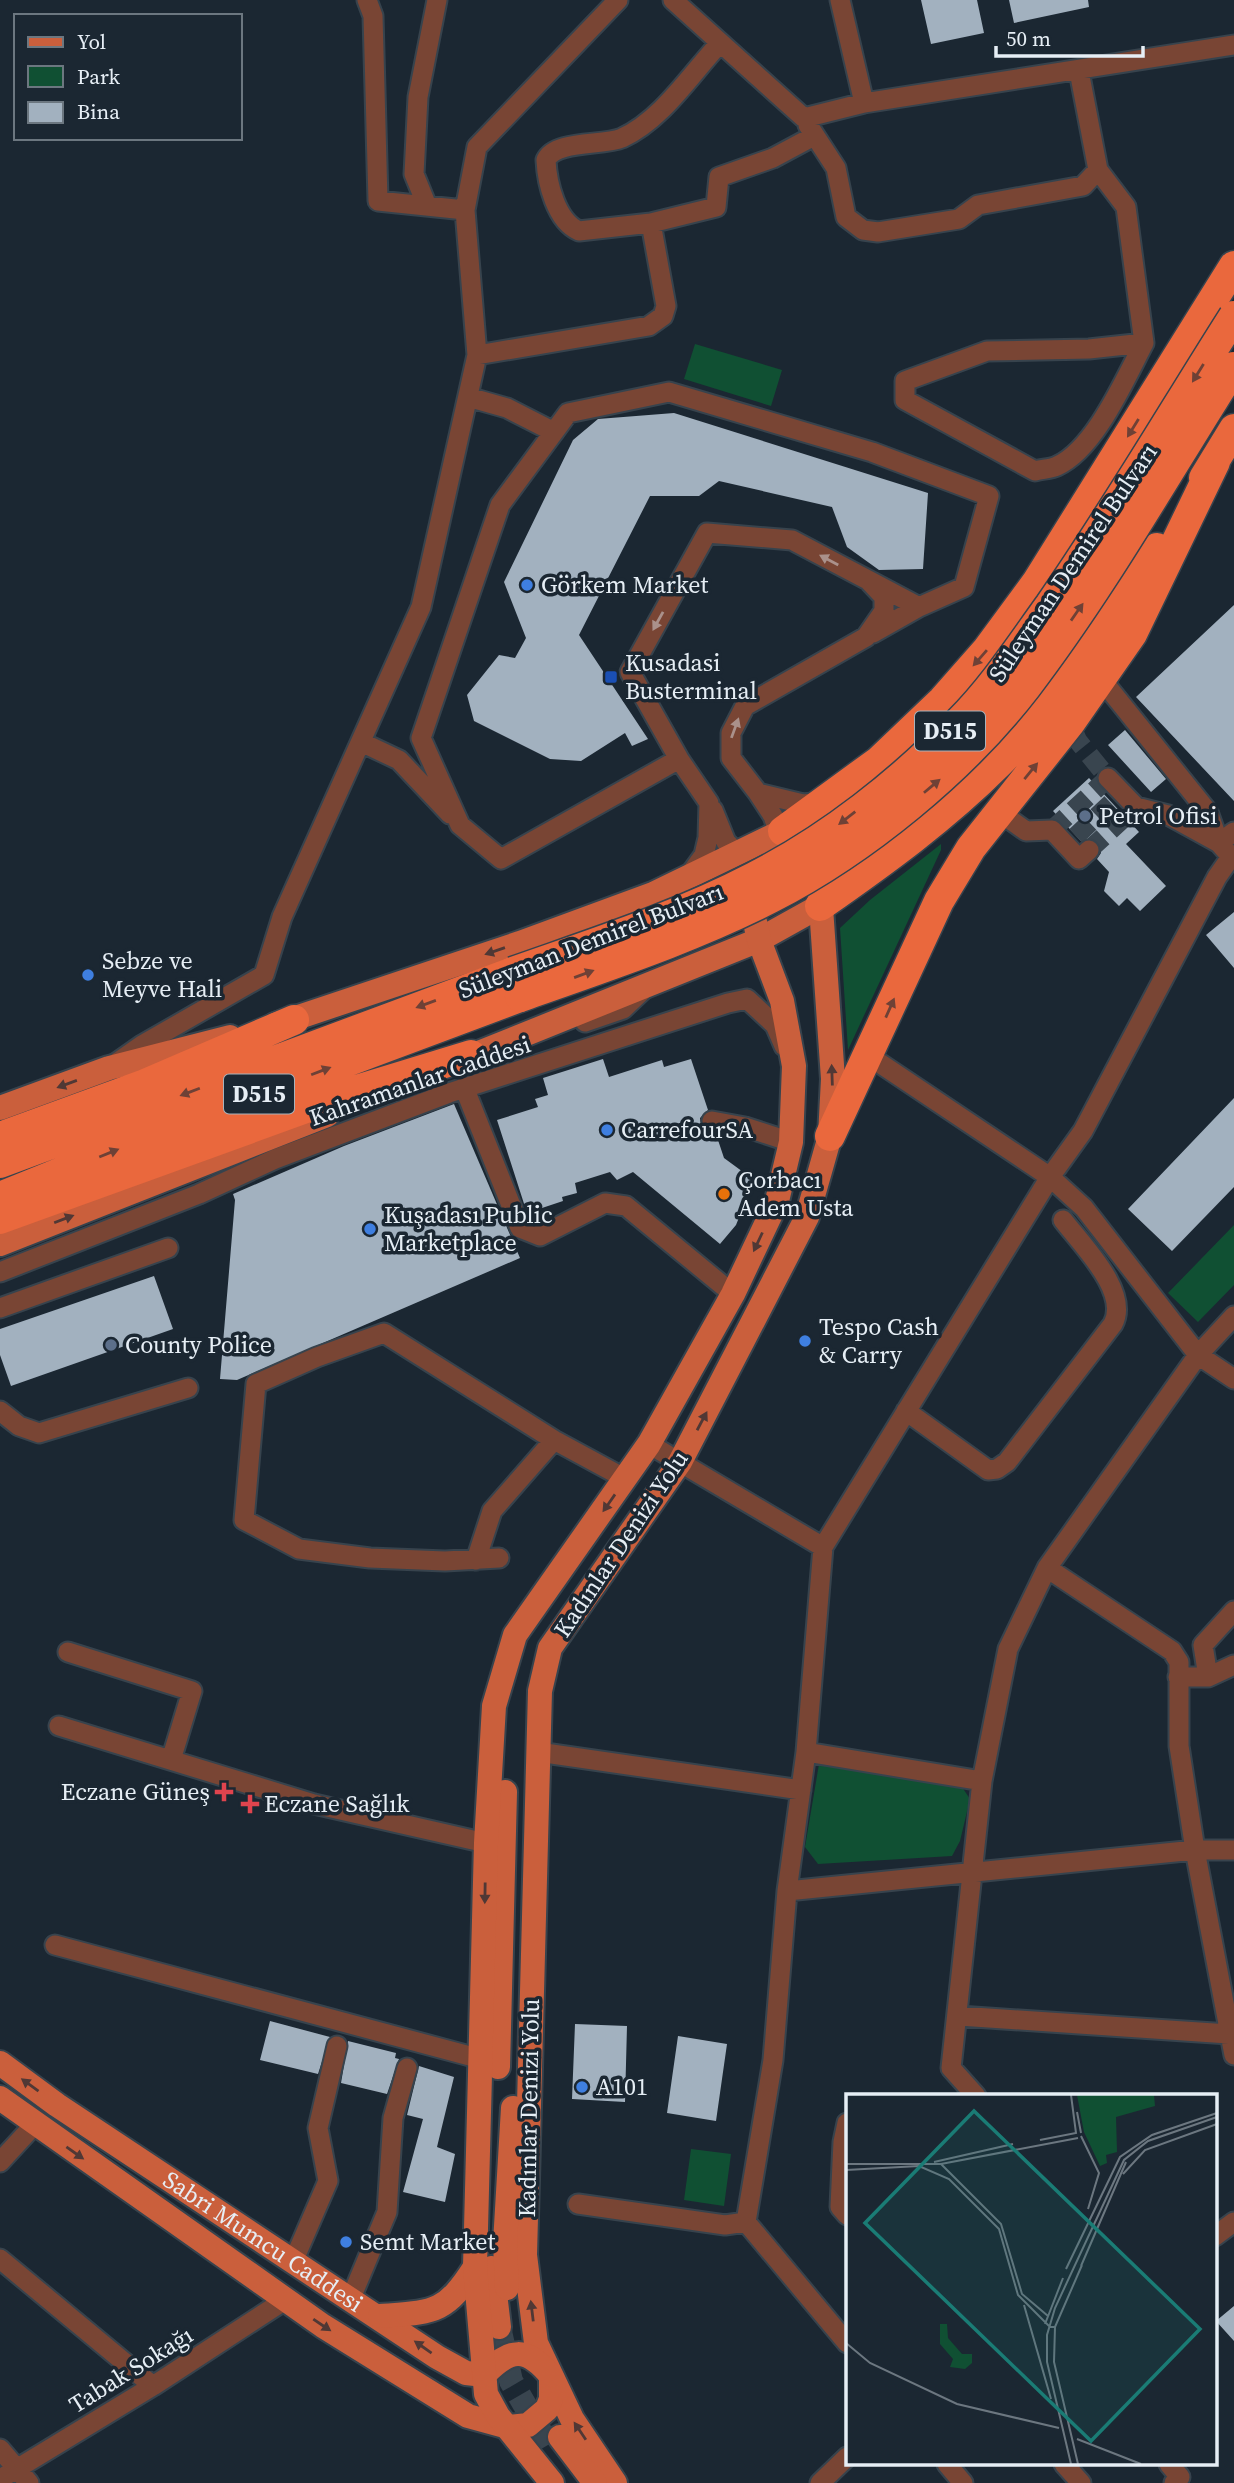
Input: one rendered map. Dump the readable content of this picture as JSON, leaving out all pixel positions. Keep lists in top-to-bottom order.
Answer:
{
  "streets": {
    "highway": ["Süleyman Demirel Bulvarı", "D515"],
    "main road": ["Kadınlar Denizi Yolu", "Sabri Mumcu Caddesi"],
    "street": ["Kahramanlar Caddesi", "Tabak Sokağı"]
  },
  "crossings": [
    ["Kahramanlar Caddesi", "Kadınlar Denizi Yolu"],
    ["Kadınlar Denizi Yolu", "Sabri Mumcu Caddesi"],
    ["Sabri Mumcu Caddesi", "Tabak Sokağı"]
  ],
  "places": {
    "other": [
      "Görkem Market",
      "Petrol Ofisi",
      "Sebze ve Meyve Hali",
      "CarrefourSA",
      "Çorbacı Adem Usta",
      "Kuşadası Public Marketplace",
      "Tespo Cash & Carry",
      "County Police",
      "A101",
      "Semt Market"
    ],
    "transit": ["Kusadasi Busterminal"],
    "health": ["Eczane Güneş", "Eczane Sağlık"]
  },
  "legend": ["Yol", "Park", "Bina"],
  "scale_bar": "50 m"
}
